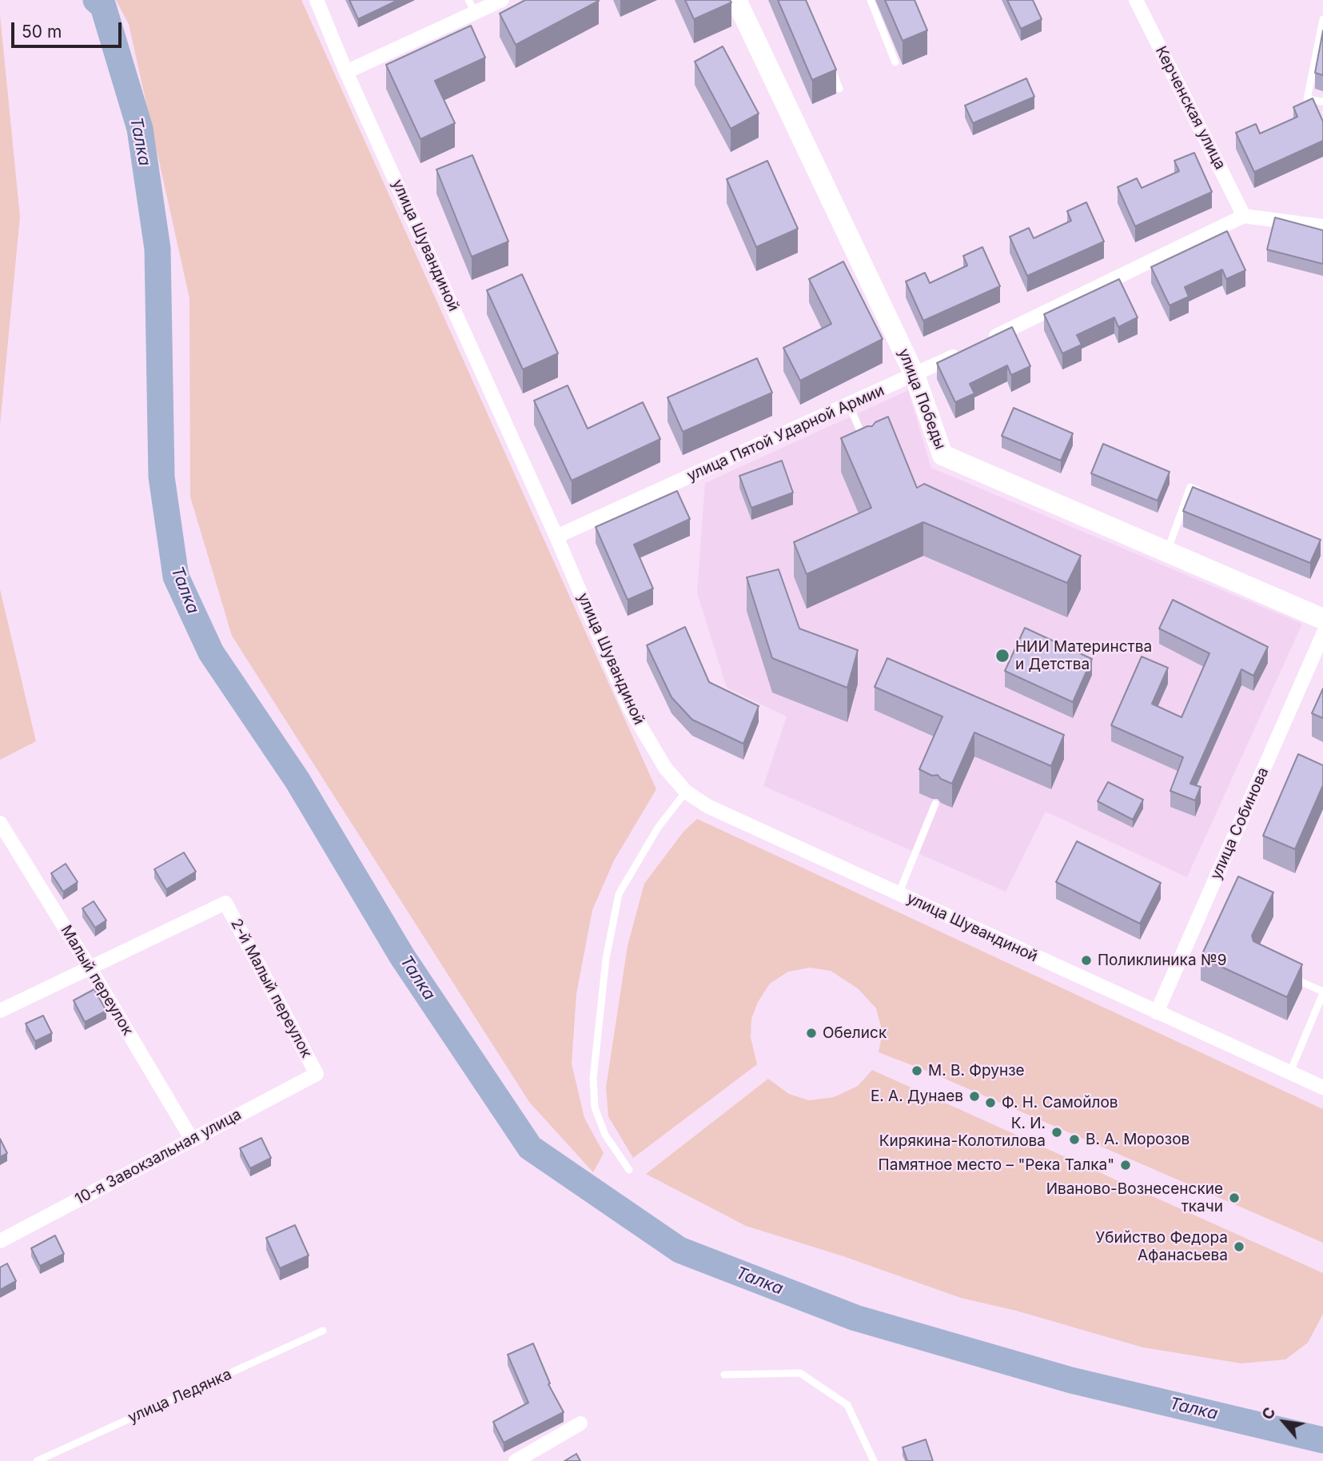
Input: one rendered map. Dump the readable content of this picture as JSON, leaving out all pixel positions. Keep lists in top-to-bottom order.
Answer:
{
  "streets": {
    "street": [
      "Керченская улица",
      "улица Шувандиной",
      "улица Победы",
      "улица Пятой Ударной Армии",
      "улица Собинова",
      "Малый переулок",
      "2-й Малый переулок",
      "10-я Завокзальная улица"
    ],
    "lane": ["улица Ледянка"]
  },
  "crossings": [
    ["улица Шувандиной", "улица Пятой Ударной Армии"],
    ["улица Шувандиной", "улица Собинова"],
    ["улица Победы", "улица Пятой Ударной Армии"],
    ["Малый переулок", "2-й Малый переулок"],
    ["Малый переулок", "10-я Завокзальная улица"],
    ["2-й Малый переулок", "10-я Завокзальная улица"]
  ],
  "water": ["Талка"],
  "places": [
    "НИИ Материнства и Детства",
    "Поликлиника №9",
    "Обелиск",
    "М. В. Фрунзе",
    "Е. А. Дунаев",
    "Ф. Н. Самойлов",
    "К. И. Кирякина-Колотилова",
    "В. А. Морозов",
    "Памятное место – \"Река Талка\"",
    "Иваново-Вознесенские ткачи",
    "Убийство Федора Афанасьева"
  ],
  "scale_bar": "50 m",
  "north": "top left"
}
